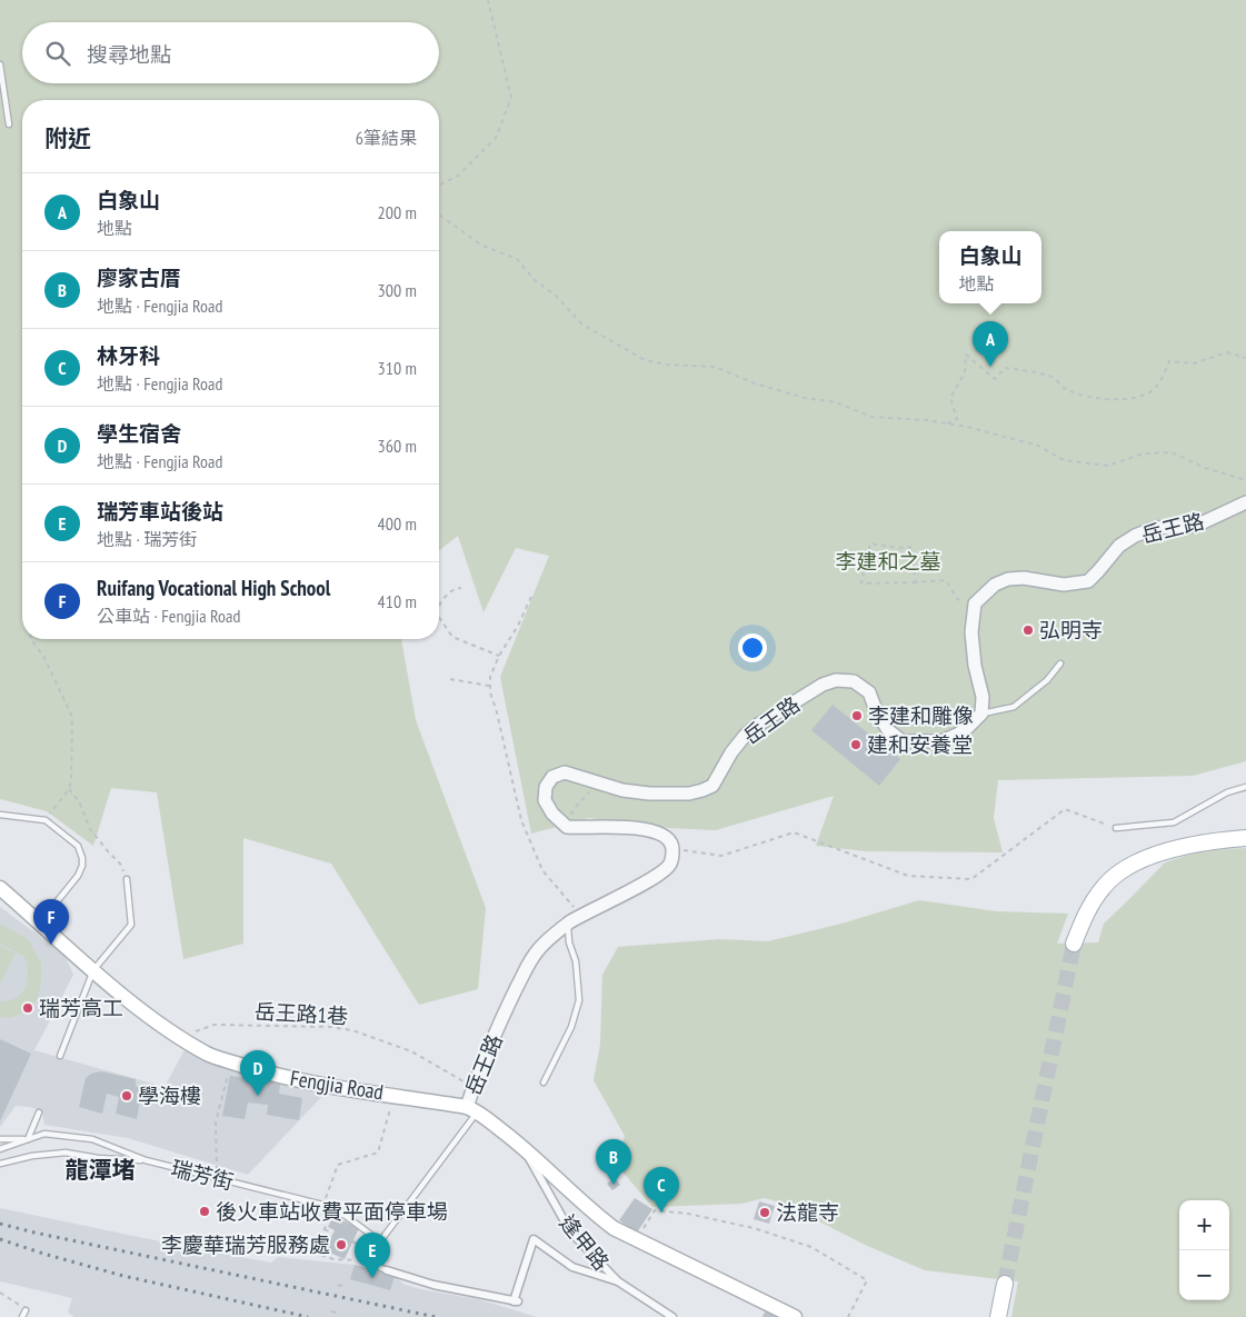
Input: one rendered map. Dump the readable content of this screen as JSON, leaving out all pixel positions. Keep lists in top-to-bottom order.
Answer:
{
  "streets": {
    "main road": ["Fengjia Road"],
    "street": ["岳王路", "逢甲路"],
    "lane": ["瑞芳街"],
    "path": ["岳王路1巷"]
  },
  "crossings": [
    ["岳王路", "岳王路1巷"],
    ["岳王路", "Fengjia Road"],
    ["岳王路1巷", "Fengjia Road"],
    ["Fengjia Road", "逢甲路"]
  ],
  "districts": ["龍潭堵"],
  "parks": ["李建和之墓"],
  "places": [
    "弘明寺",
    "李建和雕像",
    "建和安養堂",
    "瑞芳高工",
    "學海樓",
    "後火車站收費平面停車場",
    "法龍寺",
    "李慶華瑞芳服務處"
  ],
  "page": {
    "search": "搜尋地點",
    "heading": ["附近", "6筆結果"],
    "list": [
      {
        "mark": "A",
        "name": "白象山",
        "note": "地點",
        "value": "200 m"
      },
      {
        "mark": "B",
        "name": "廖家古厝",
        "note": "地點 · Fengjia Road",
        "value": "300 m"
      },
      {
        "mark": "C",
        "name": "林牙科",
        "note": "地點 · Fengjia Road",
        "value": "310 m"
      },
      {
        "mark": "D",
        "name": "學生宿舍",
        "note": "地點 · Fengjia Road",
        "value": "360 m"
      },
      {
        "mark": "E",
        "name": "瑞芳車站後站",
        "note": "地點 · 瑞芳街",
        "value": "400 m"
      },
      {
        "mark": "F",
        "name": "Ruifang Vocational High School",
        "note": "公車站 · Fengjia Road",
        "value": "410 m"
      }
    ],
    "popup": ["白象山", "地點"],
    "pins": [
      "A",
      "F",
      "D",
      "B",
      "C",
      "E"
    ],
    "map_buttons": ["+", "−"]
  }
}
